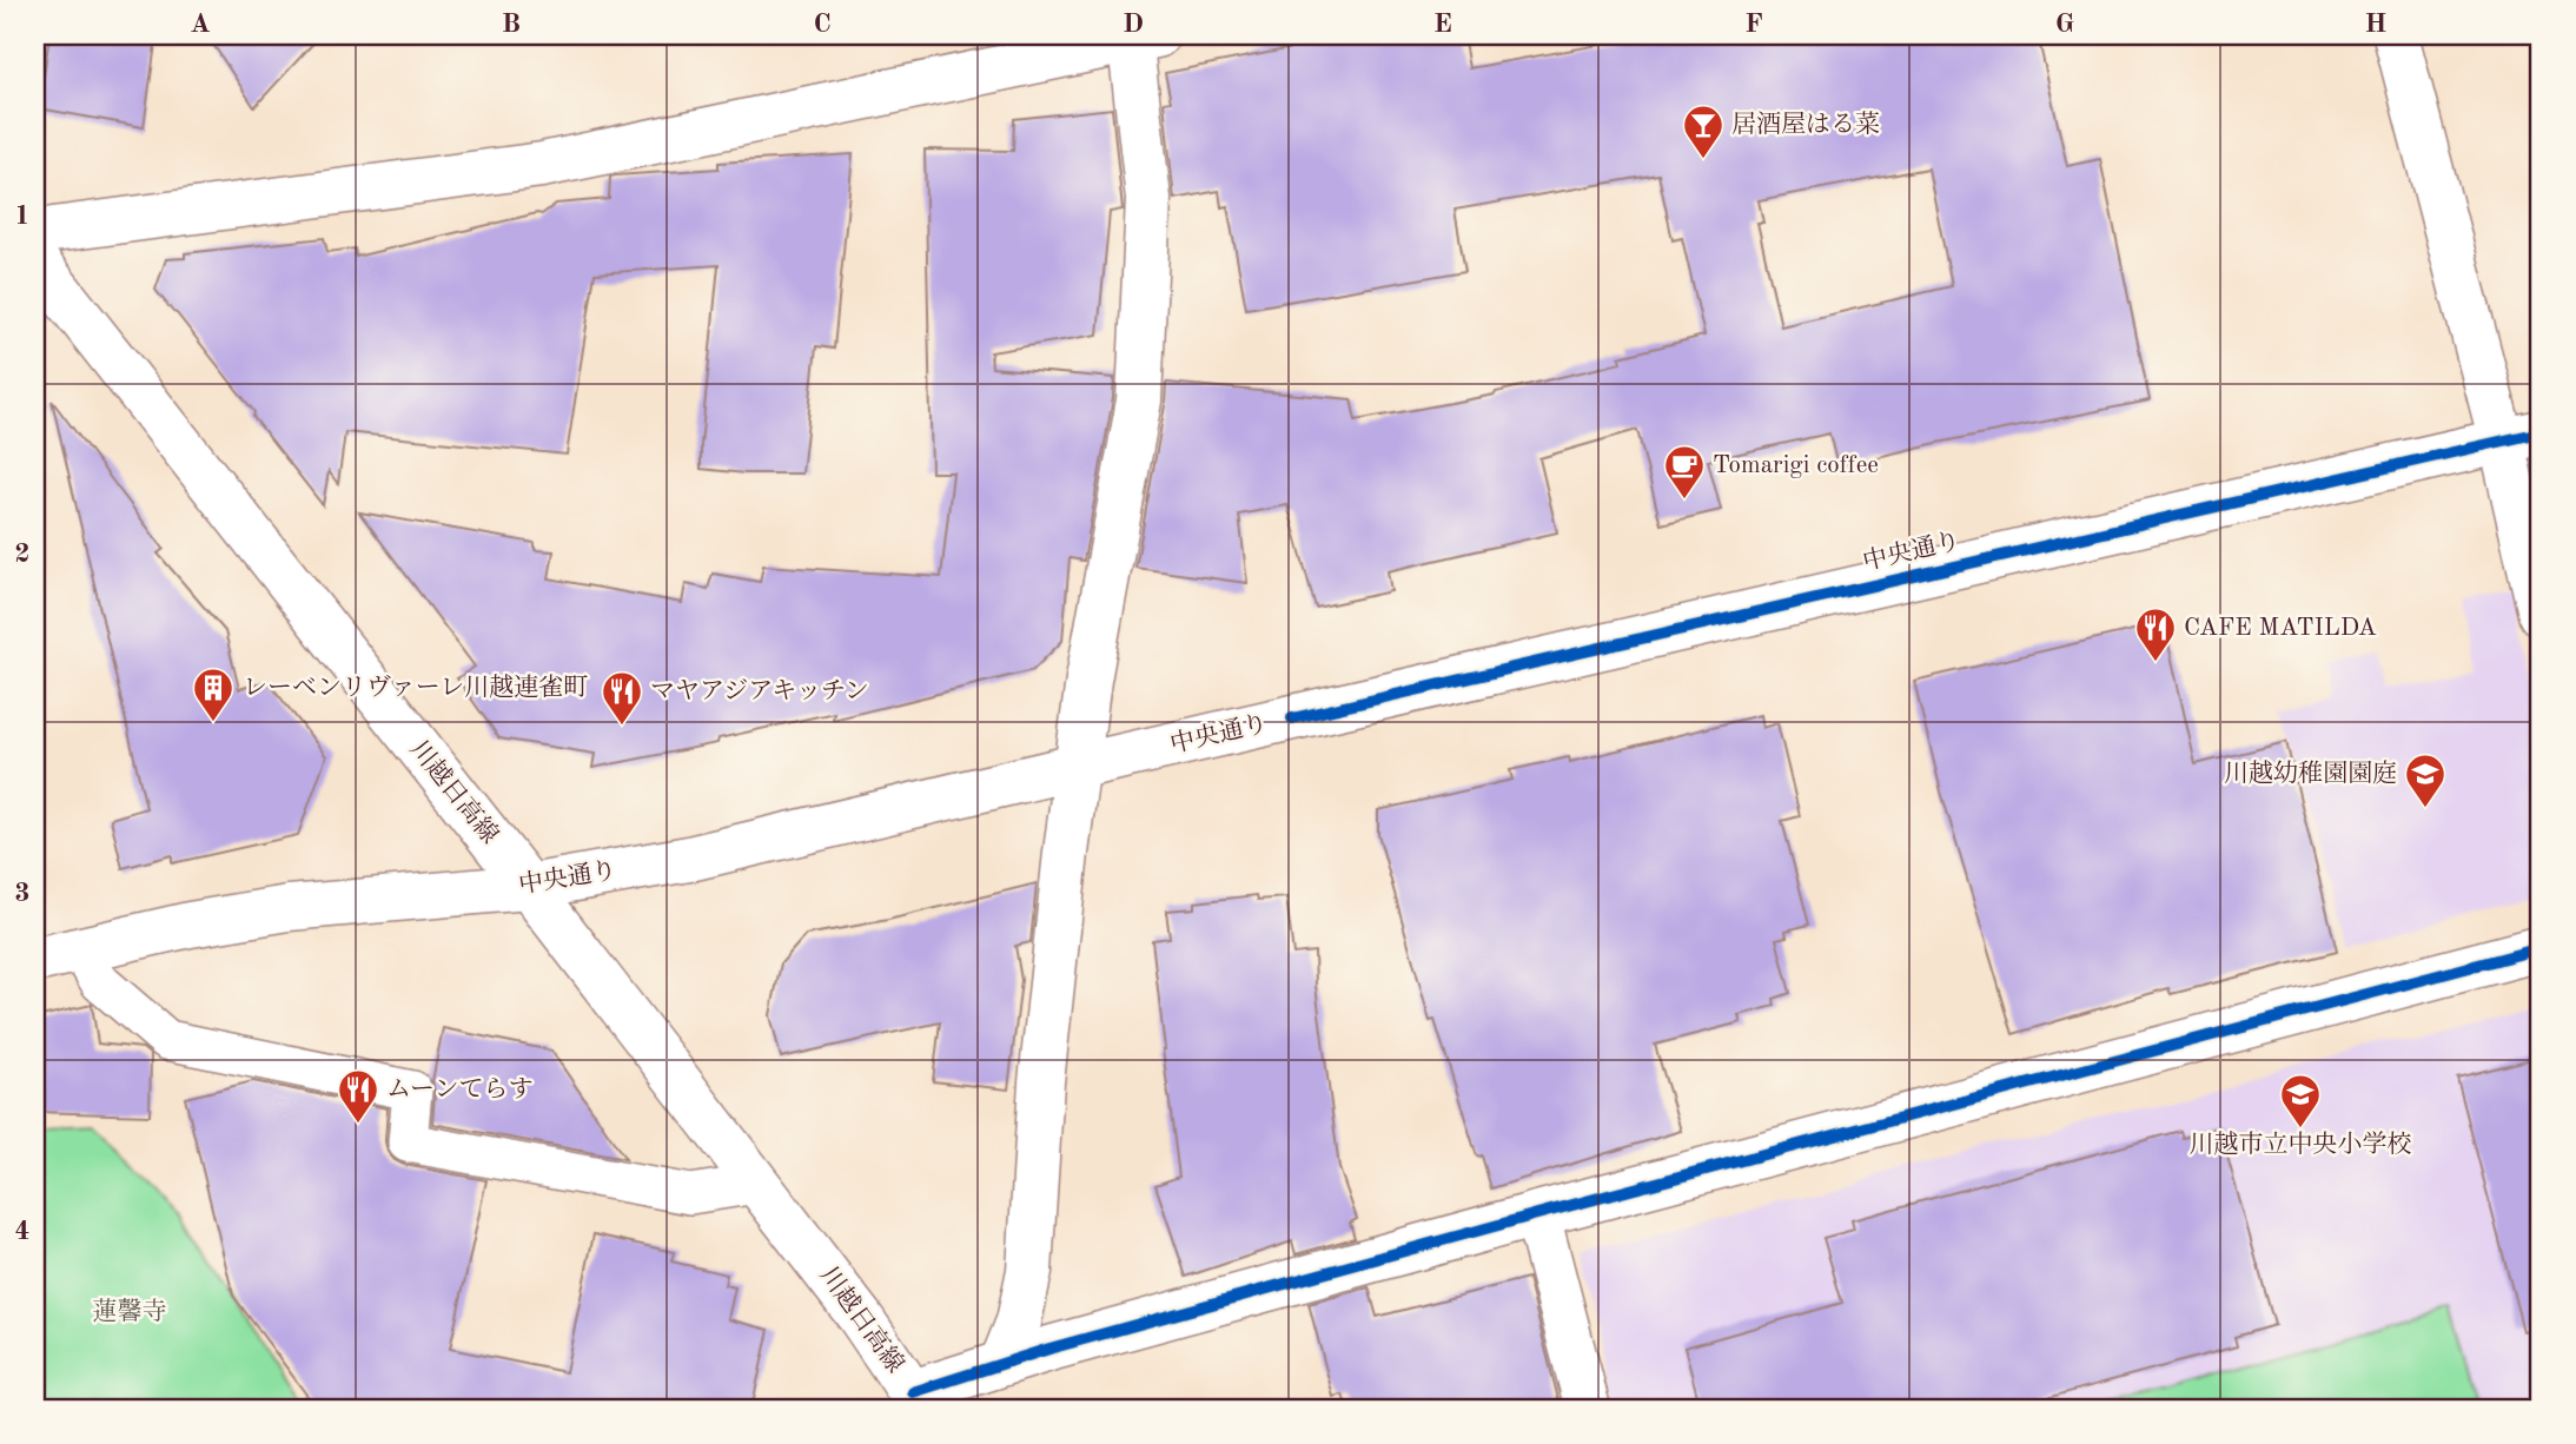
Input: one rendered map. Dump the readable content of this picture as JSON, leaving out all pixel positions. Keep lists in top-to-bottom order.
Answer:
{
  "streets": {
    "street": ["中央通り", "川越日高線"]
  },
  "crossings": [
    ["中央通り", "川越日高線"]
  ],
  "parks": ["蓮馨寺"],
  "places": {
    "bar": ["居酒屋はる菜"],
    "cafe": ["Tomarigi coffee"],
    "restaurant": ["CAFE MATILDA", "マヤアジアキッチン", "ムーンてらす"],
    "building": ["レーベンリヴァーレ川越連雀町"],
    "school or university": ["川越幼稚園園庭", "川越市立中央小学校"]
  },
  "grid": {
    "columns": [
      "A",
      "B",
      "C",
      "D",
      "E",
      "F",
      "G",
      "H"
    ],
    "rows": [
      "1",
      "2",
      "3",
      "4"
    ]
  }
}
